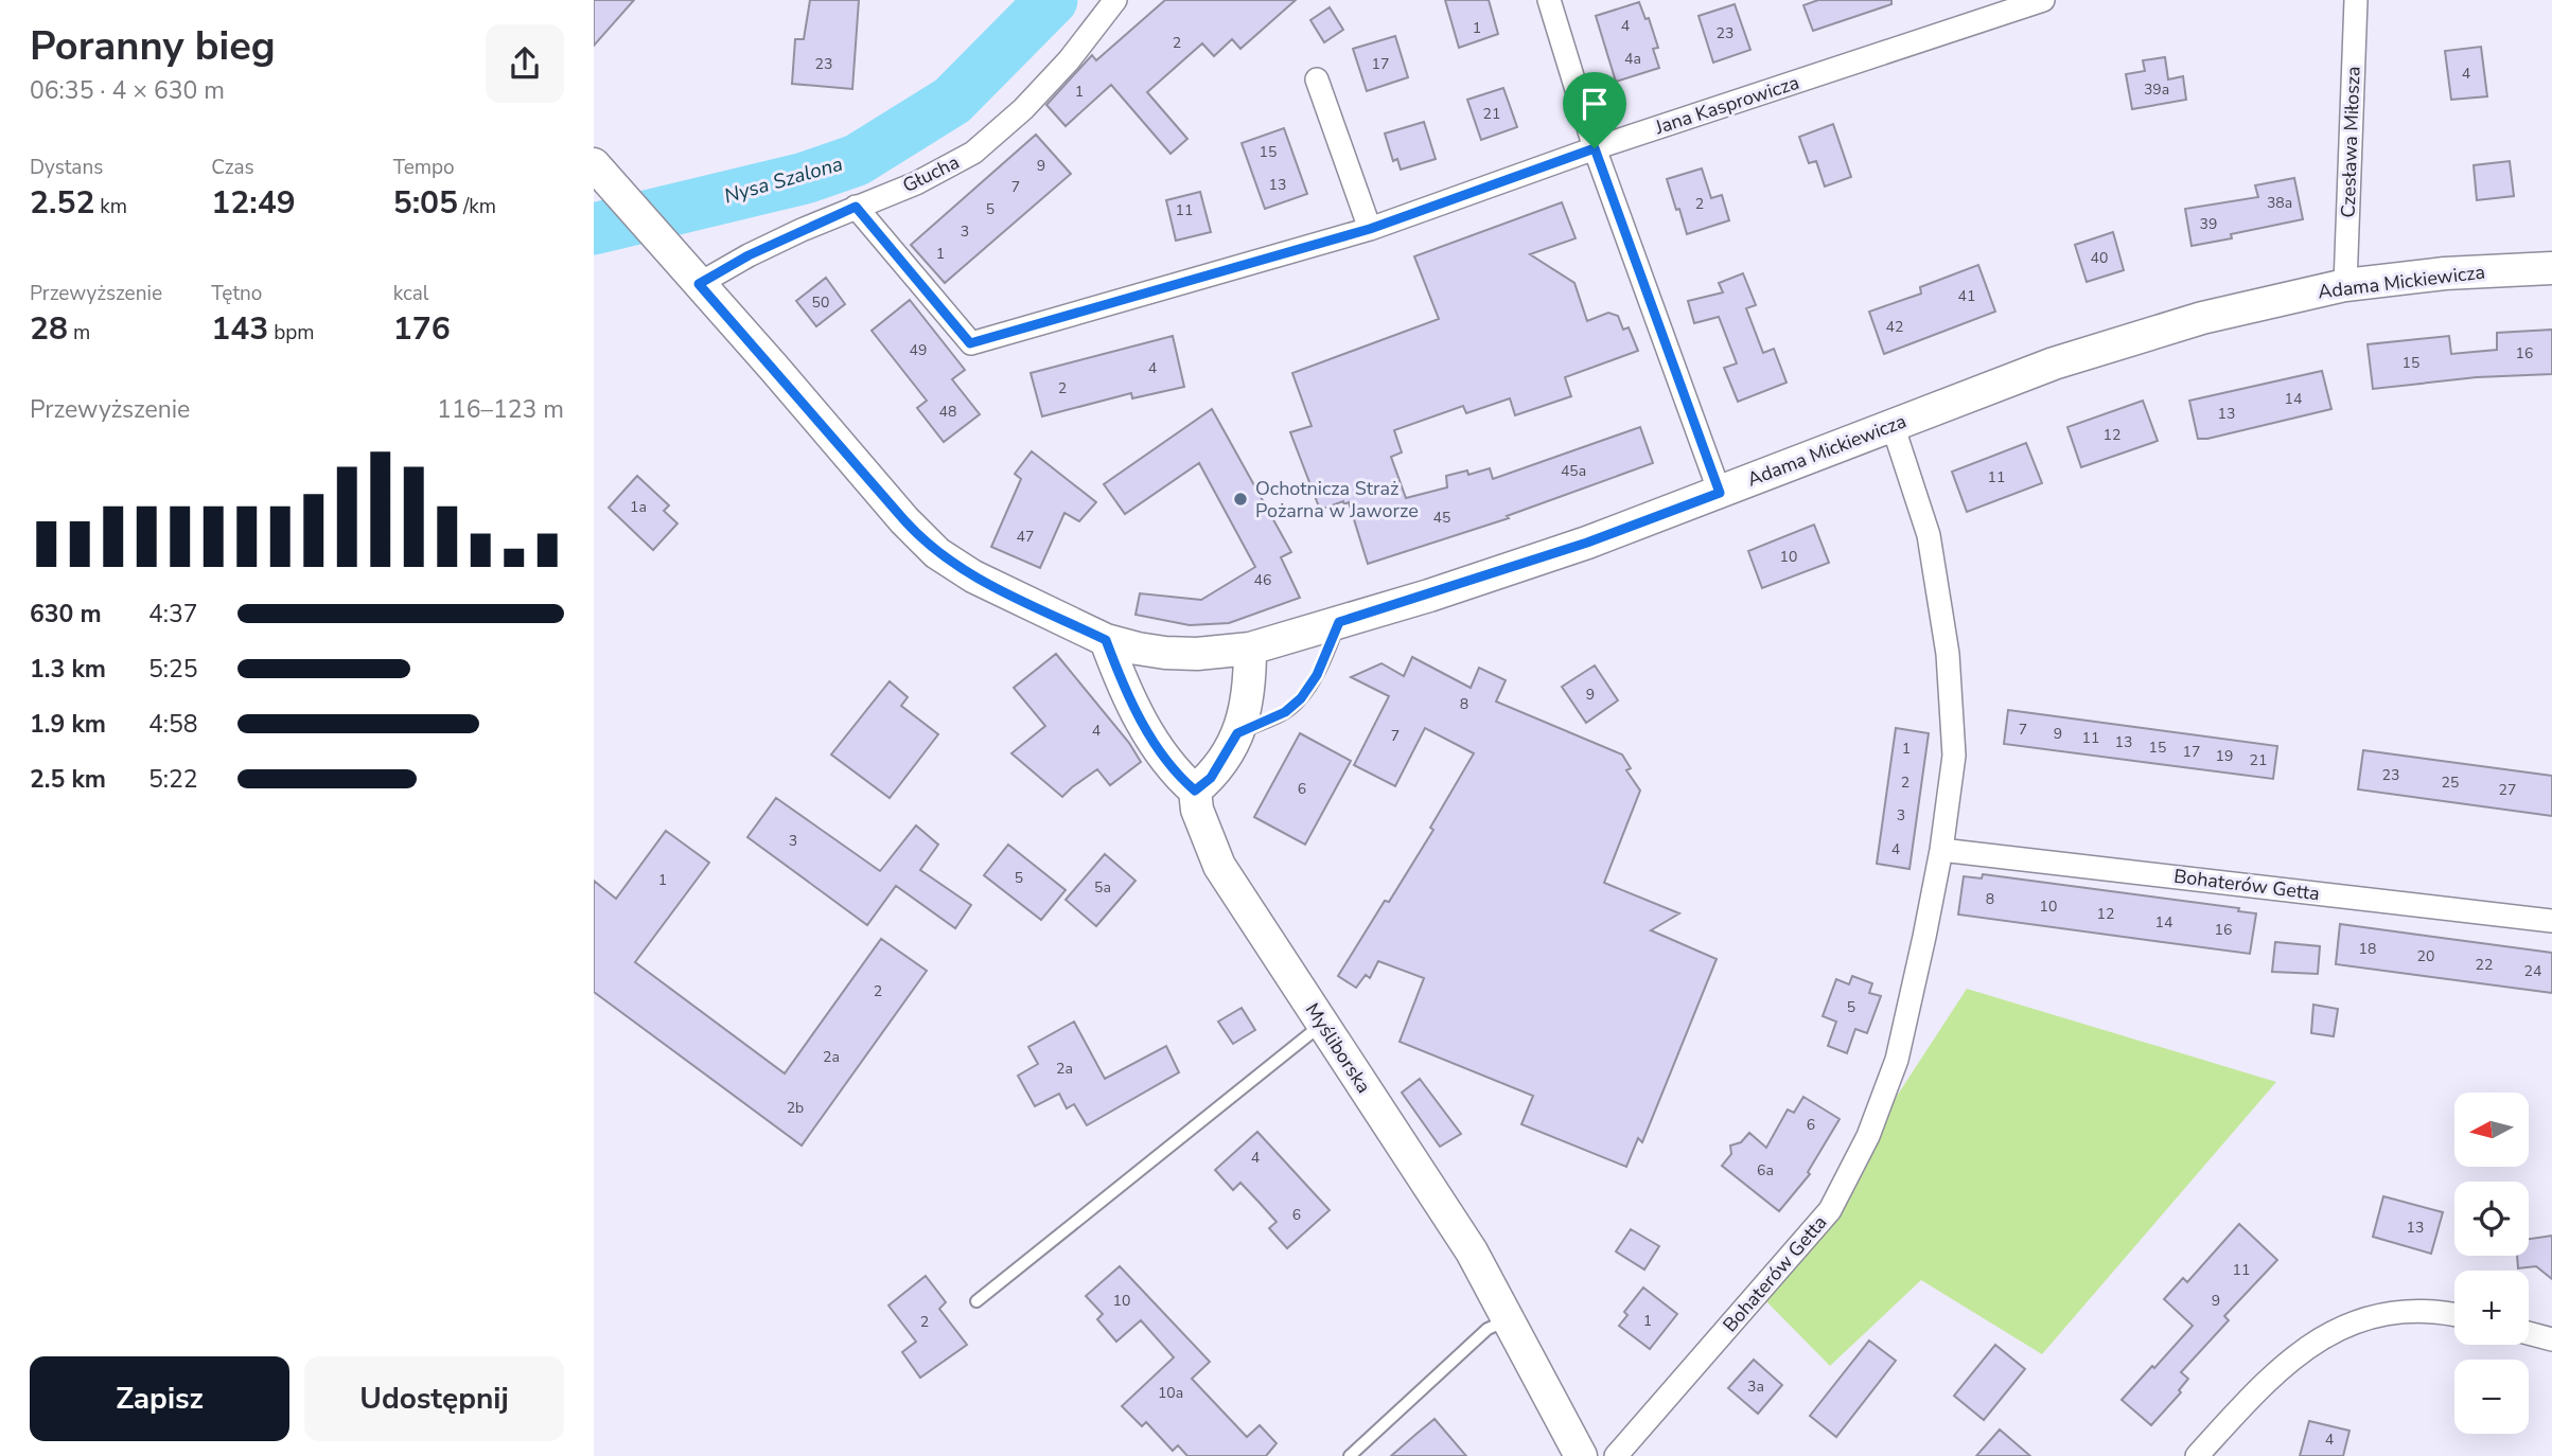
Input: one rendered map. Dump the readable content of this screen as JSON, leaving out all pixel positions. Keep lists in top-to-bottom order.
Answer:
{
  "streets": {
    "main road": ["Adama Mickiewicza", "Myśliborska"],
    "street": [
      "Jana Kasprowicza",
      "Czesława Miłosza",
      "Głucha",
      "Bohaterów Getta"
    ]
  },
  "crossings": [
    ["Jana Kasprowicza", "Głucha"],
    ["Czesława Miłosza", "Adama Mickiewicza"],
    ["Głucha", "Adama Mickiewicza"],
    ["Adama Mickiewicza", "Bohaterów Getta"]
  ],
  "water": ["Nysa Szalona"],
  "places": ["Ochotnicza Straż Pożarna w Jaworze"],
  "house_numbers": [
    "4",
    "1",
    "23",
    "2",
    "4a",
    "23",
    "17",
    "4",
    "39a",
    "1",
    "21",
    "15",
    "9",
    "13",
    "7",
    "38a",
    "2",
    "5",
    "11",
    "39",
    "3",
    "1",
    "40",
    "41",
    "50",
    "42",
    "49",
    "16",
    "15",
    "4",
    "2",
    "14",
    "48",
    "13",
    "12",
    "45a",
    "11",
    "1a",
    "45",
    "47",
    "10",
    "46",
    "9",
    "8",
    "7",
    "4",
    "9",
    "7",
    "11",
    "13",
    "15",
    "1",
    "17",
    "19",
    "21",
    "23",
    "2",
    "25",
    "6",
    "27",
    "3",
    "3",
    "4",
    "5",
    "1",
    "5a",
    "8",
    "10",
    "12",
    "14",
    "16",
    "18",
    "20",
    "22",
    "24",
    "2",
    "5",
    "2a",
    "2a",
    "2b",
    "6",
    "4",
    "6a",
    "6",
    "13",
    "11",
    "10",
    "9",
    "1",
    "2",
    "3a",
    "10a",
    "4"
  ],
  "north": "left",
  "page": {
    "heading": ["Poranny bieg", "06:35 · 4 × 630 m"],
    "stats": [
      ["Dystans", "2.52 km"],
      ["Czas", "12:49"],
      ["Tempo", "5:05 /km"],
      ["Przewyższenie", "28 m"],
      ["Tętno", "143 bpm"],
      ["kcal", "176"]
    ],
    "chart": ["Przewyższenie", "116–123 m"],
    "list": [
      {
        "name": "630 m",
        "note": "4:37"
      },
      {
        "name": "1.3 km",
        "note": "5:25"
      },
      {
        "name": "1.9 km",
        "note": "4:58"
      },
      {
        "name": "2.5 km",
        "note": "5:22"
      }
    ],
    "map_buttons": ["+", "−"],
    "buttons": ["Zapisz", "Udostępnij"]
  }
}
